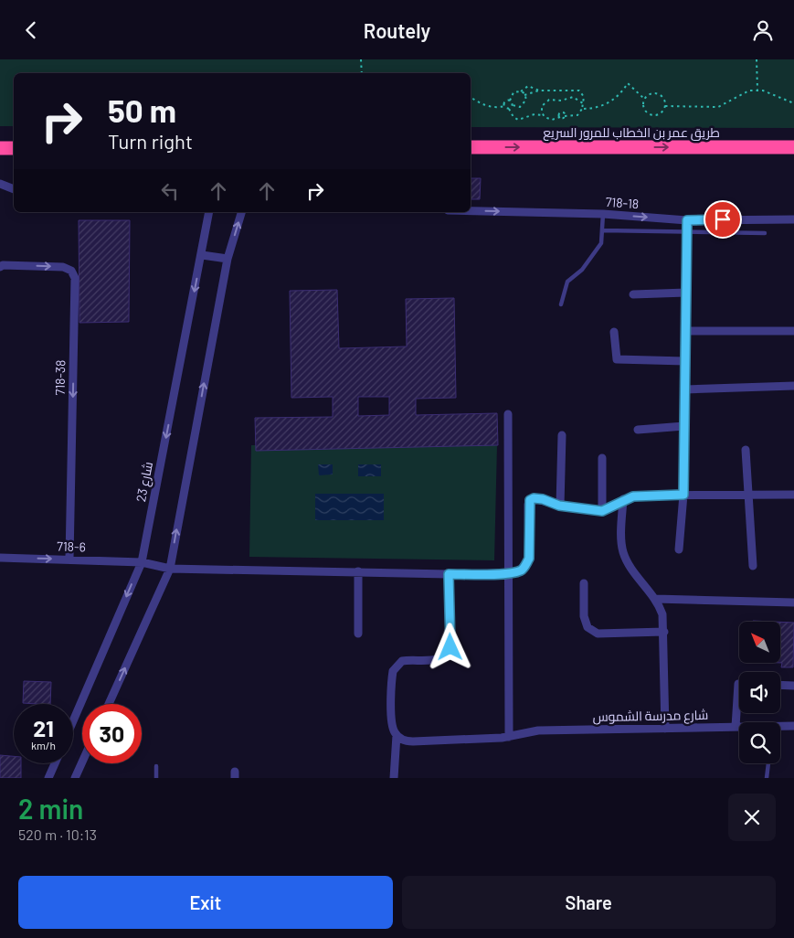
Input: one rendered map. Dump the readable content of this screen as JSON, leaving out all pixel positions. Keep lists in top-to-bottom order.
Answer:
{
  "streets": {
    "highway": ["طريق عمر بن الخطاب للمرور السريع"],
    "street": [
      "718-18",
      "718-38",
      "شارع 23",
      "718-6",
      "شارع مدرسة الشموس"
    ]
  },
  "crossings": [
    ["718-38", "718-6"],
    ["شارع 23", "718-6"]
  ],
  "one_way": ["طريق عمر بن الخطاب للمرور السريع", "718-18", "718-38"],
  "north": "top left",
  "page": {
    "header": "Routely",
    "turn": ["50 m", "Turn right"],
    "speed": "21 km/h",
    "limit": "30",
    "heading": ["2 min", "520 m · 10:13"],
    "buttons": ["Exit", "Share"]
  }
}
